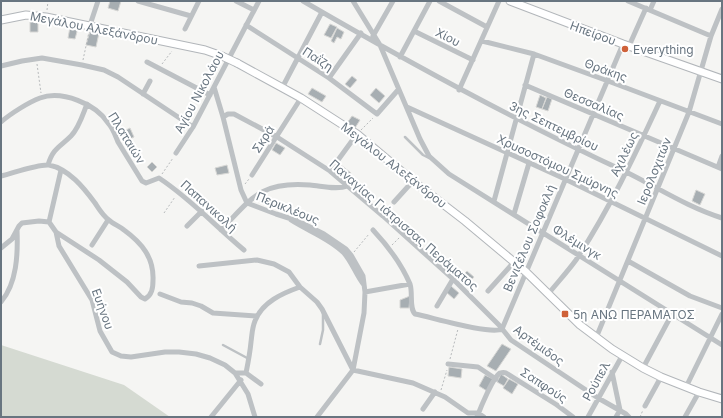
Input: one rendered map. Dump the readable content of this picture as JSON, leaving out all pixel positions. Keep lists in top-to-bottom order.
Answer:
{
  "streets": {
    "street": [
      "Μεγάλου Αλεξάνδρου",
      "Ηπείρου",
      "Χίου",
      "Παΐζη",
      "Θράκης",
      "Αγίου Νικολάου",
      "Θεσσαλίας",
      "3ης Σεπτεμβρίου",
      "Πλαταιών",
      "Σκρά",
      "Αχιλέως",
      "Χρυσοστόμου Σμύρνης",
      "Ιερολοχιτών",
      "Παπανικολή",
      "Περικλέους",
      "Παναγίας Γιάτρισσας Περάματος",
      "Βενιζέλου Σοφοκλή",
      "Φλέμινγκ",
      "Ευήνου",
      "Αρτέμιδος",
      "Ρούπελ",
      "Σαπφούς"
    ]
  },
  "crossings": [
    ["Μεγάλου Αλεξάνδρου", "Σκρά"],
    ["Μεγάλου Αλεξάνδρου", "Αχιλέως"],
    ["Μεγάλου Αλεξάνδρου", "Ιερολοχιτών"],
    ["Μεγάλου Αλεξάνδρου", "Βενιζέλου Σοφοκλή"],
    ["Μεγάλου Αλεξάνδρου", "Ρούπελ"],
    ["Ηπείρου", "Ιερολοχιτών"],
    ["Ηπείρου", "Βενιζέλου Σοφοκλή"],
    ["Παΐζη", "Αγίου Νικολάου"],
    ["Θράκης", "Αχιλέως"],
    ["Θράκης", "Ιερολοχιτών"],
    ["Θράκης", "Βενιζέλου Σοφοκλή"],
    ["Αγίου Νικολάου", "Περικλέους"],
    ["Θεσσαλίας", "Αχιλέως"],
    ["Θεσσαλίας", "Ιερολοχιτών"],
    ["Θεσσαλίας", "Βενιζέλου Σοφοκλή"],
    ["3ης Σεπτεμβρίου", "Αχιλέως"],
    ["3ης Σεπτεμβρίου", "Ιερολοχιτών"],
    ["3ης Σεπτεμβρίου", "Βενιζέλου Σοφοκλή"],
    ["3ης Σεπτεμβρίου", "Φλέμινγκ"],
    ["Πλαταιών", "Παπανικολή"],
    ["Σκρά", "Παναγίας Γιάτρισσας Περάματος"],
    ["Αχιλέως", "Χρυσοστόμου Σμύρνης"],
    ["Αχιλέως", "Φλέμινγκ"],
    ["Χρυσοστόμου Σμύρνης", "Ιερολοχιτών"],
    ["Χρυσοστόμου Σμύρνης", "Βενιζέλου Σοφοκλή"],
    ["Χρυσοστόμου Σμύρνης", "Φλέμινγκ"],
    ["Ιερολοχιτών", "Φλέμινγκ"],
    ["Περικλέους", "Παναγίας Γιάτρισσας Περάματος"],
    ["Παναγίας Γιάτρισσας Περάματος", "Βενιζέλου Σοφοκλή"],
    ["Παναγίας Γιάτρισσας Περάματος", "Αρτέμιδος"],
    ["Βενιζέλου Σοφοκλή", "Φλέμινγκ"],
    ["Βενιζέλου Σοφοκλή", "Αρτέμιδος"],
    ["Αρτέμιδος", "Ρούπελ"]
  ],
  "places": {
    "other": ["Everything"],
    "transit": ["5η ΑΝΩ ΠΕΡΑΜΑΤΟΣ"]
  }
}
